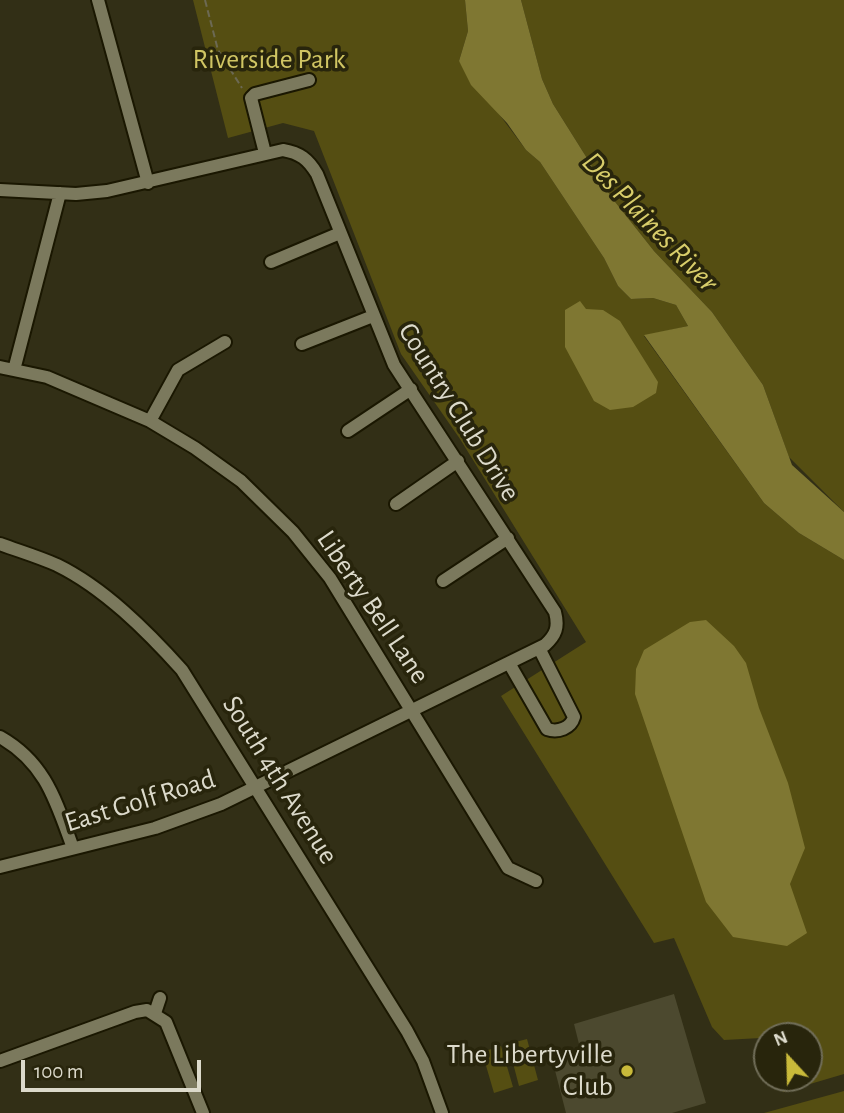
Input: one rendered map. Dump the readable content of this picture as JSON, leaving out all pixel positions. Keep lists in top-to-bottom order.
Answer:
{
  "streets": {
    "street": [
      "Country Club Drive",
      "Liberty Bell Lane",
      "South 4th Avenue",
      "East Golf Road"
    ]
  },
  "crossings": [
    ["Country Club Drive", "East Golf Road"],
    ["Liberty Bell Lane", "East Golf Road"],
    ["South 4th Avenue", "East Golf Road"]
  ],
  "water": ["Des Plaines River"],
  "parks": ["Riverside Park"],
  "places": ["The Libertyville Club"],
  "scale_bar": "100 m",
  "north": "top"
}
